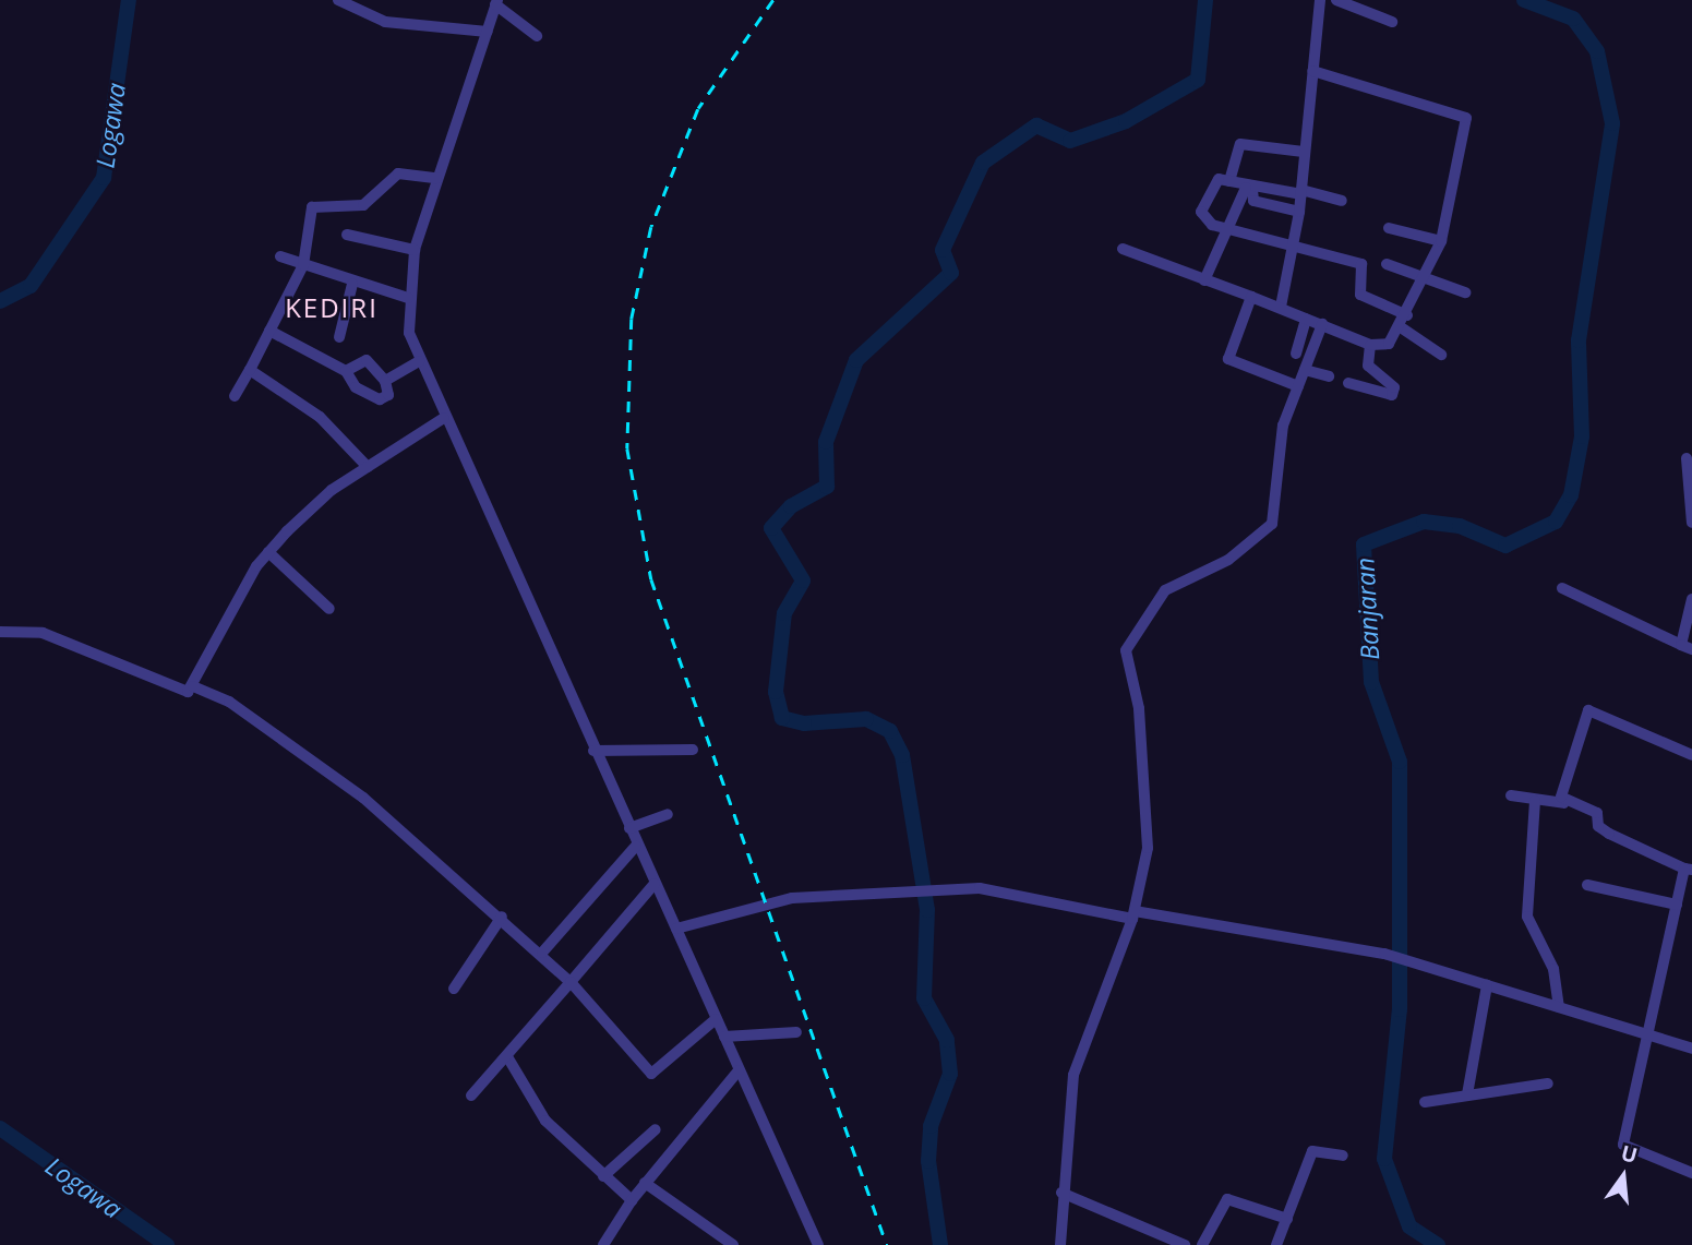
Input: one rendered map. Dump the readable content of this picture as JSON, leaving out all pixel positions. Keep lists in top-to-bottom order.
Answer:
{
  "districts": ["KEDIRI"],
  "water": ["Logawa", "Banjaran"],
  "north": "top"
}
